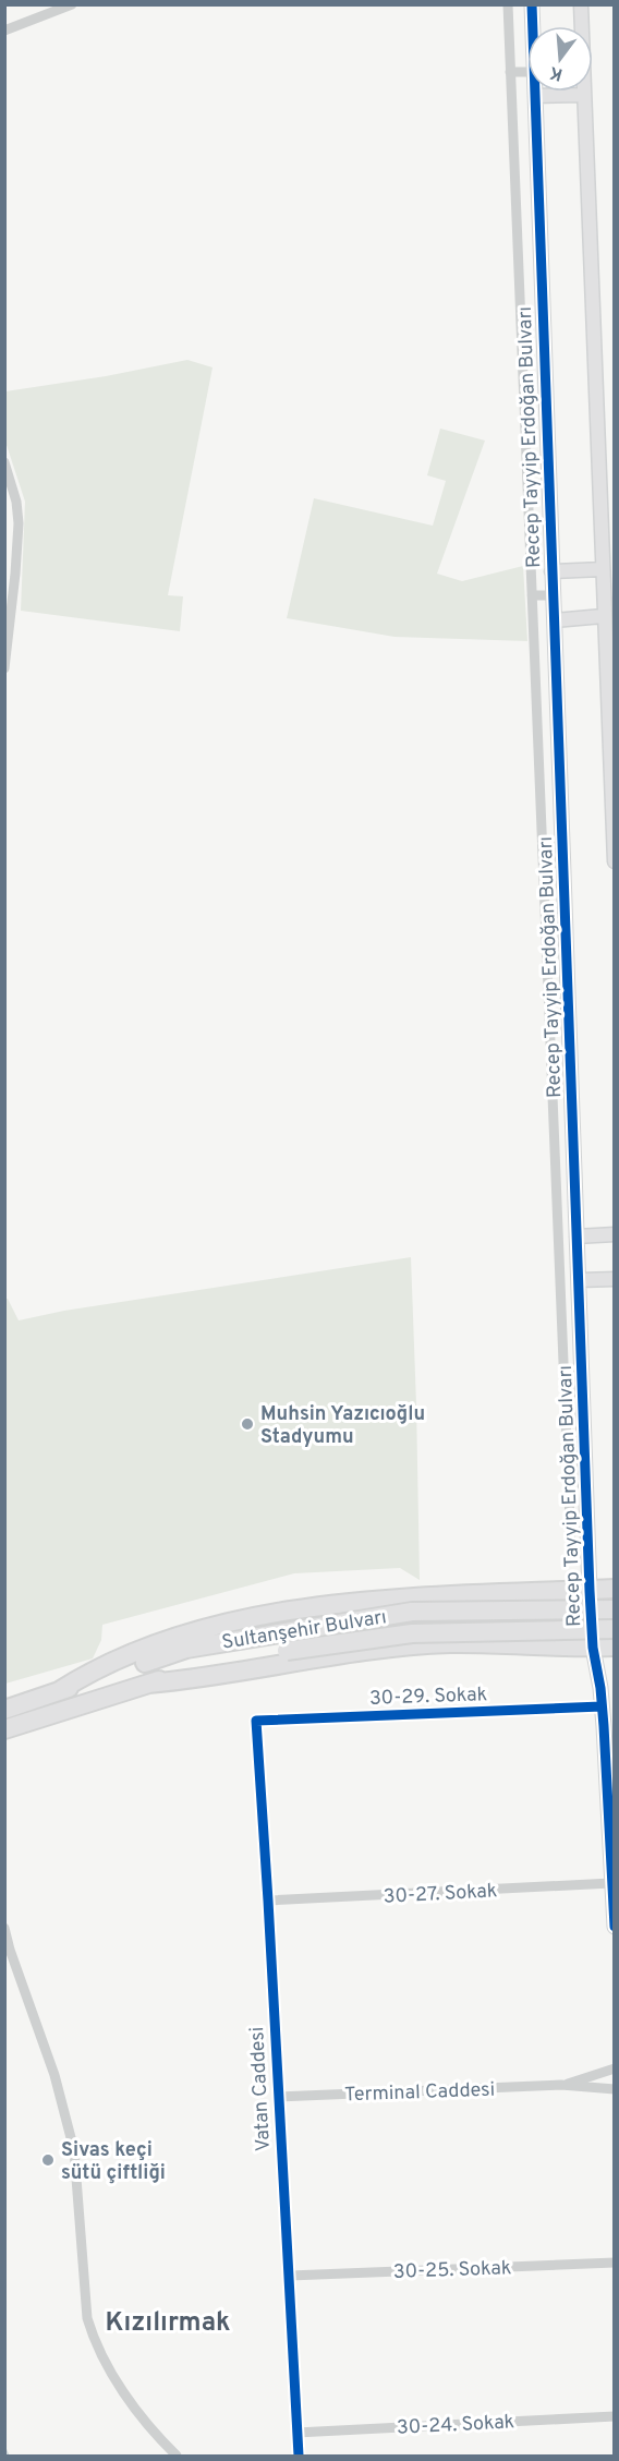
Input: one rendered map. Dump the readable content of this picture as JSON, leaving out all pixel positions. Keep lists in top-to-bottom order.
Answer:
{
  "streets": {
    "highway": ["Sultanşehir Bulvarı"],
    "street": [
      "Recep Tayyip Erdoğan Bulvarı",
      "30-29. Sokak",
      "30-27. Sokak",
      "Vatan Caddesi",
      "Terminal Caddesi",
      "30-25. Sokak",
      "30-24. Sokak"
    ]
  },
  "crossings": [
    ["Recep Tayyip Erdoğan Bulvarı", "30-29. Sokak"],
    ["Recep Tayyip Erdoğan Bulvarı", "30-27. Sokak"],
    ["30-29. Sokak", "Vatan Caddesi"],
    ["30-27. Sokak", "Vatan Caddesi"],
    ["Vatan Caddesi", "Terminal Caddesi"],
    ["Vatan Caddesi", "30-25. Sokak"],
    ["Vatan Caddesi", "30-24. Sokak"]
  ],
  "districts": ["Kızılırmak"],
  "places": ["Muhsin Yazıcıoğlu Stadyumu", "Sivas keçi sütü çiftliği"],
  "north": "bottom"
}
